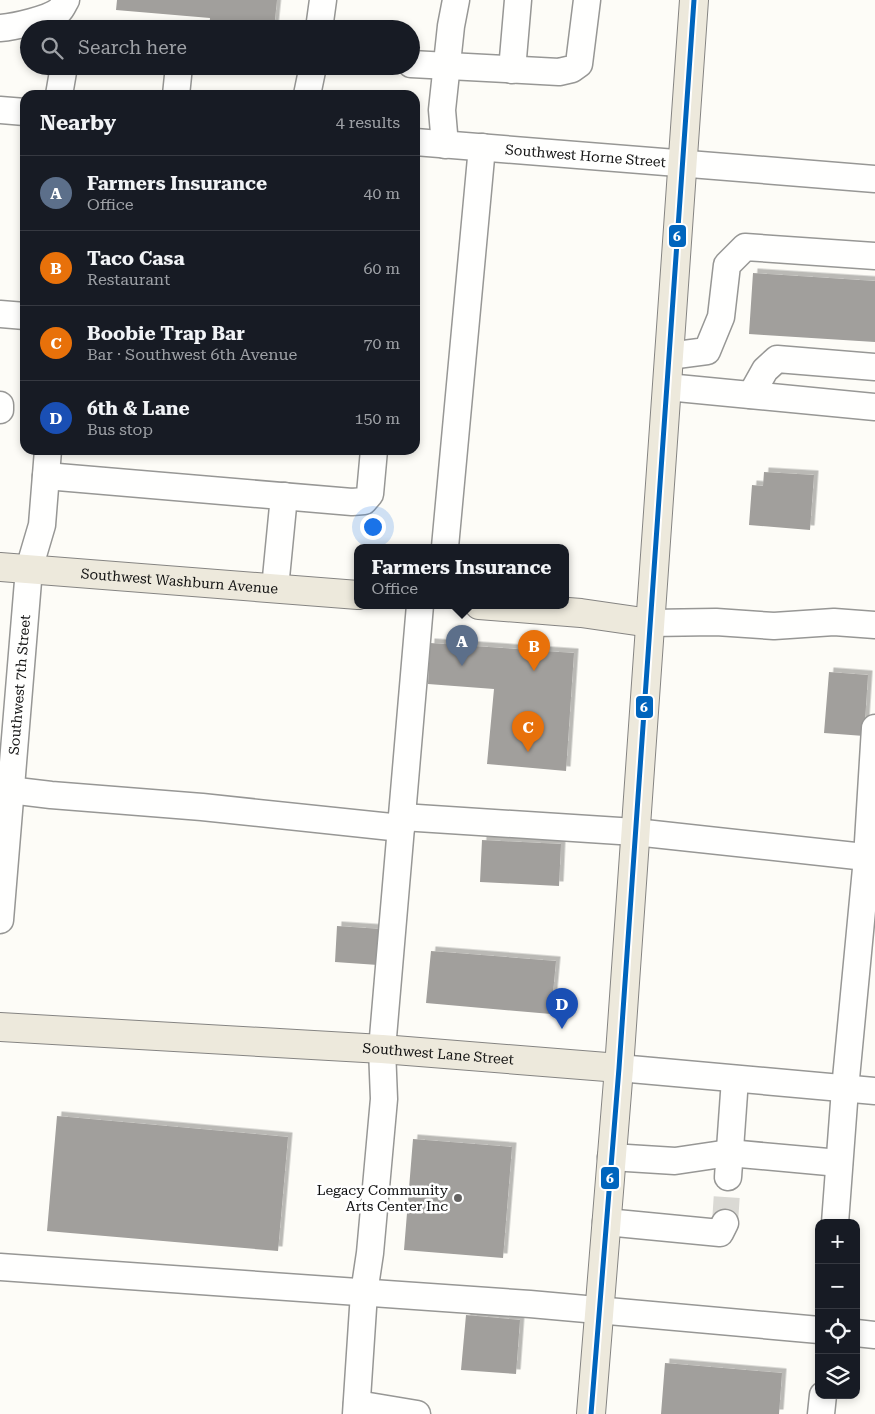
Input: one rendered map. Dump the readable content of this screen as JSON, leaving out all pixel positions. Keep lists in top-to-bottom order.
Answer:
{
  "streets": {
    "main road": ["Southwest Washburn Avenue", "Southwest Lane Street"],
    "street": ["Southwest Horne Street", "Southwest 7th Street"]
  },
  "crossings": [
    ["Southwest Washburn Avenue", "Southwest 7th Street"]
  ],
  "places": ["Legacy Community Arts Center Inc"],
  "lines": ["transit line 6"],
  "page": {
    "search": "Search here",
    "heading": ["Nearby", "4 results"],
    "list": [
      {
        "mark": "A",
        "name": "Farmers Insurance",
        "note": "Office",
        "value": "40 m"
      },
      {
        "mark": "B",
        "name": "Taco Casa",
        "note": "Restaurant",
        "value": "60 m"
      },
      {
        "mark": "C",
        "name": "Boobie Trap Bar",
        "note": "Bar · Southwest 6th Avenue",
        "value": "70 m"
      },
      {
        "mark": "D",
        "name": "6th & Lane",
        "note": "Bus stop",
        "value": "150 m"
      }
    ],
    "popup": ["Farmers Insurance", "Office"],
    "pins": [
      "A",
      "B",
      "C",
      "D"
    ],
    "map_buttons": ["+", "−"]
  }
}
